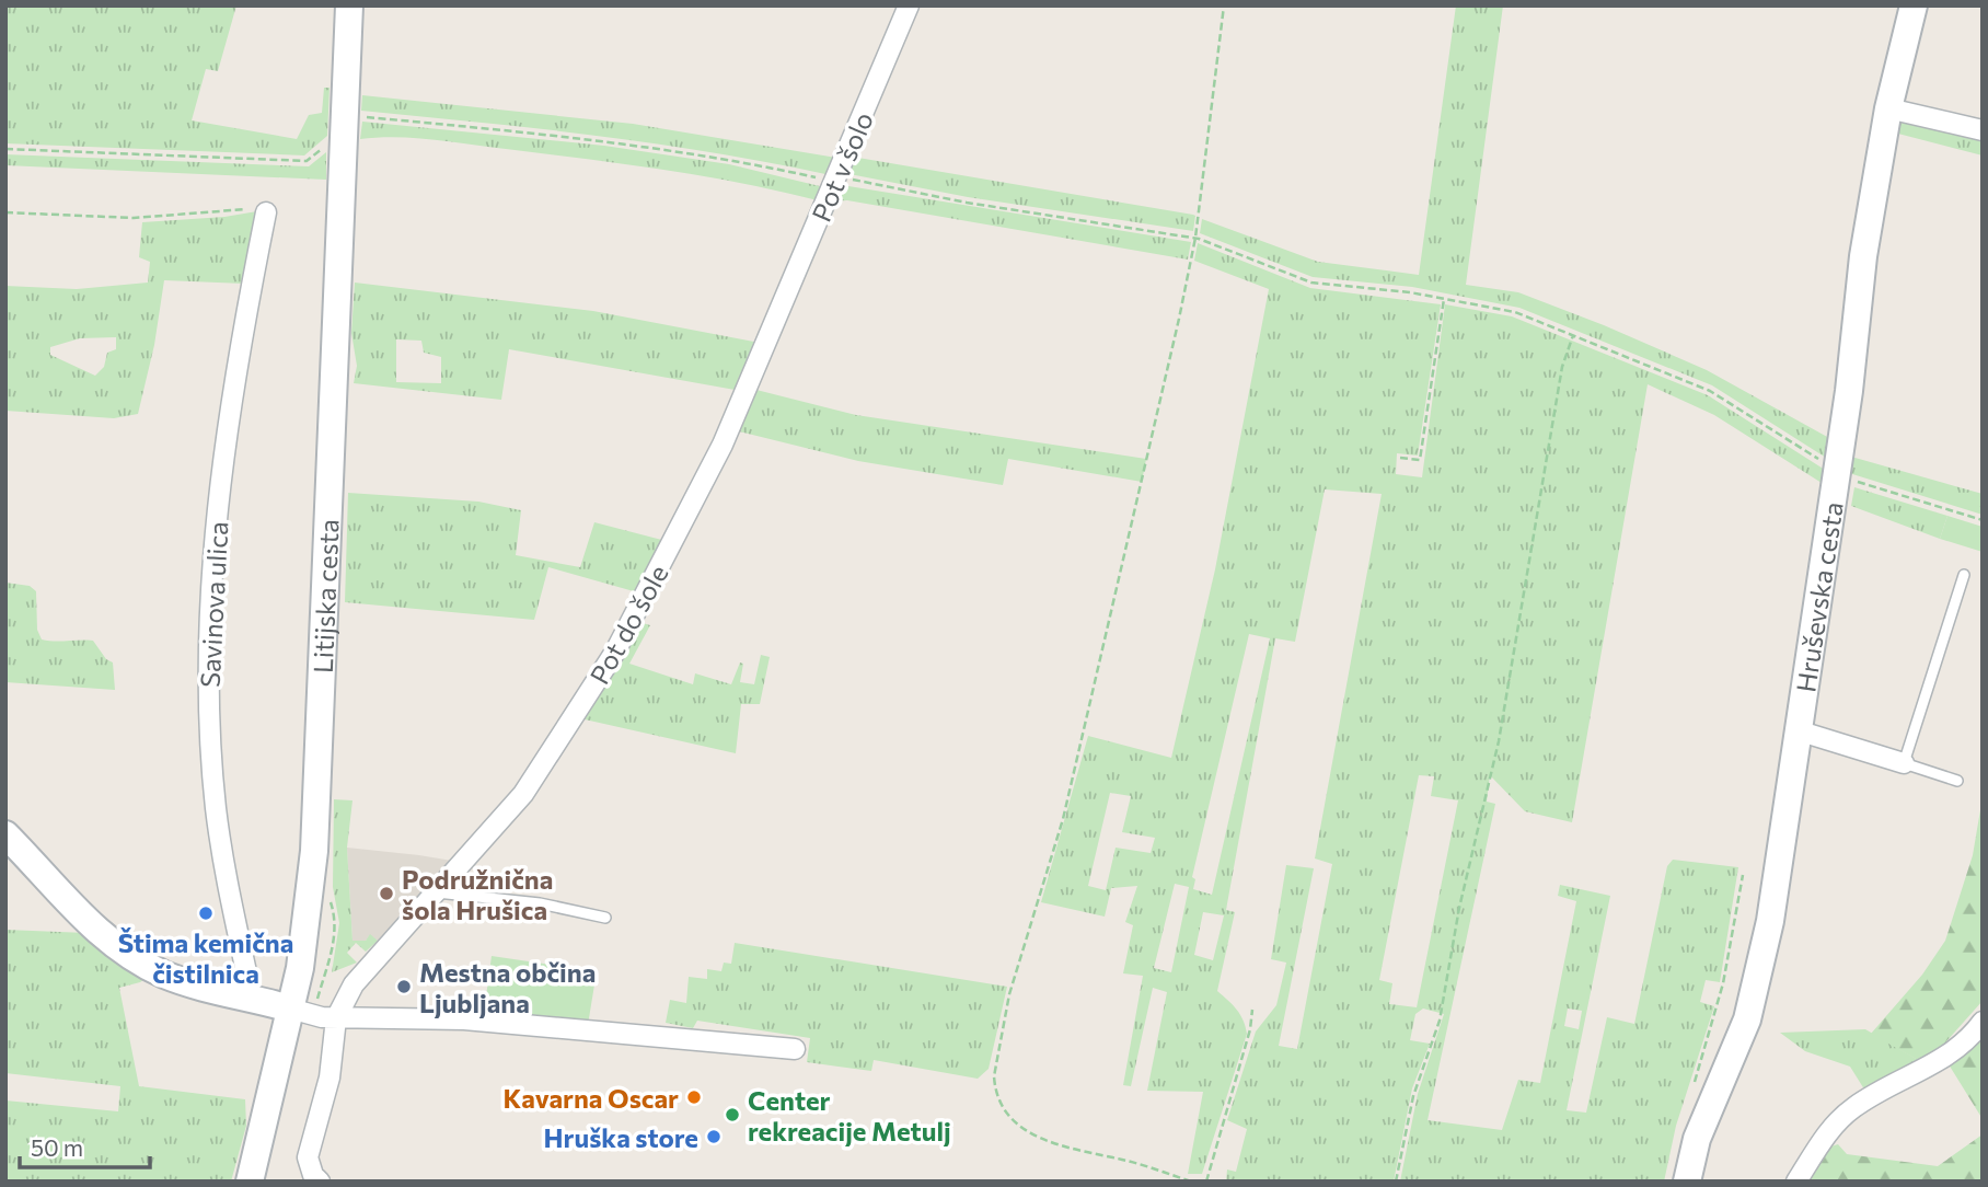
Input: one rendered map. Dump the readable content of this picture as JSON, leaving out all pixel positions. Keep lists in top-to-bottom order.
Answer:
{
  "streets": {
    "street": [
      "Pot v šolo",
      "Litijska cesta",
      "Hruševska cesta",
      "Savinova ulica",
      "Pot do šole"
    ]
  },
  "crossings": [
    ["Pot v šolo", "Pot do šole"]
  ],
  "places": [
    "Podružnična šola Hrušica",
    "Štima kemična čistilnica",
    "Mestna občina Ljubljana",
    "Kavarna Oscar",
    "Center rekreacije Metulj",
    "Hruška store"
  ],
  "scale_bar": "50 m"
}
